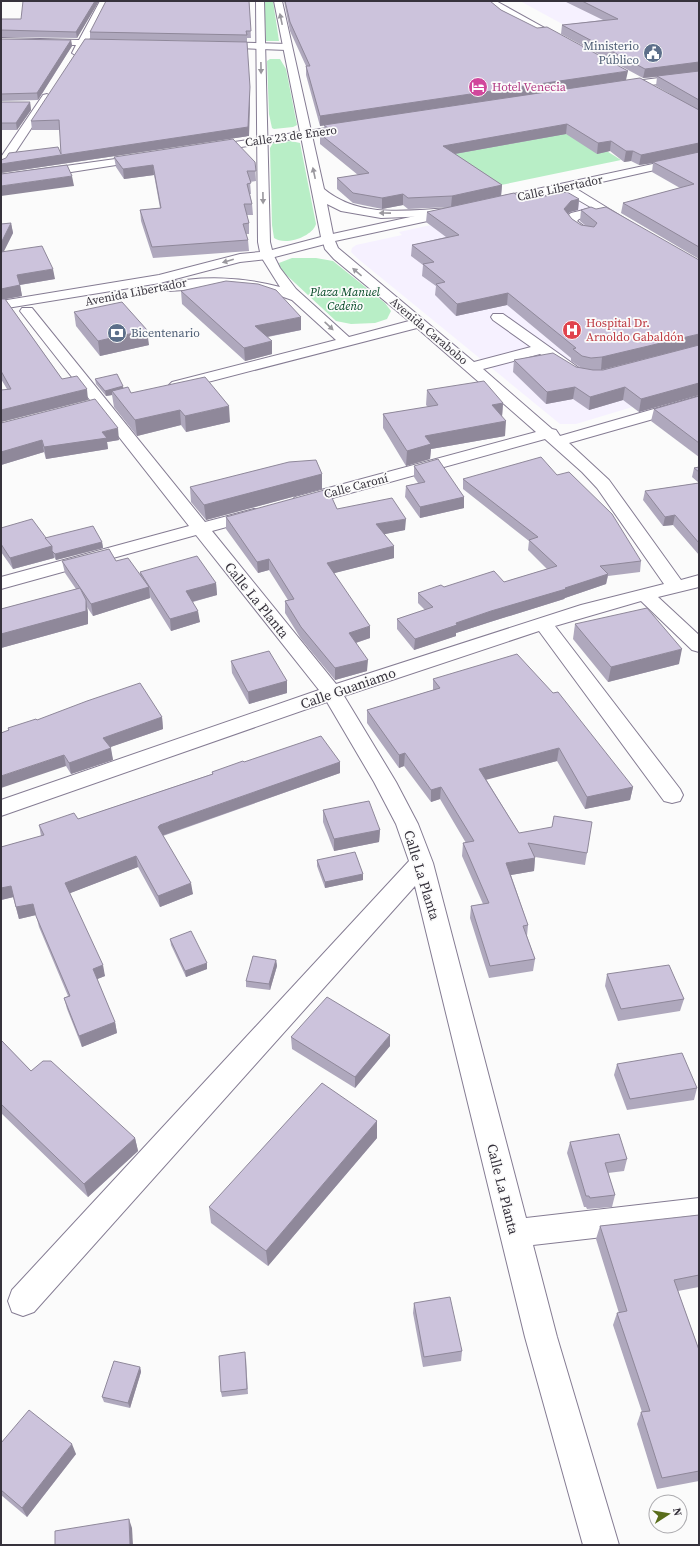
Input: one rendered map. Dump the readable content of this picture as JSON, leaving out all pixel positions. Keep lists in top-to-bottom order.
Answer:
{
  "streets": {
    "main road": [
      "Calle 23 de Enero",
      "Calle Libertador",
      "Avenida Libertador",
      "Avenida Carabobo",
      "Calle Caroní",
      "Calle La Planta",
      "Calle Guaniamo"
    ]
  },
  "crossings": [
    ["Calle 23 de Enero", "Avenida Carabobo"],
    ["Avenida Libertador", "Avenida Carabobo"],
    ["Avenida Libertador", "Calle La Planta"],
    ["Avenida Carabobo", "Calle Caroní"],
    ["Avenida Carabobo", "Calle Guaniamo"],
    ["Calle Caroní", "Calle La Planta"],
    ["Calle La Planta", "Calle Guaniamo"]
  ],
  "parks": ["Plaza Manuel Cedeño"],
  "places": {
    "public building": ["Ministerio Público"],
    "hotel": ["Hotel Venecia"],
    "hospital": ["Hospital Dr. Arnoldo Gabaldón"],
    "bank": ["Bicentenario"]
  },
  "north": "right"
}
